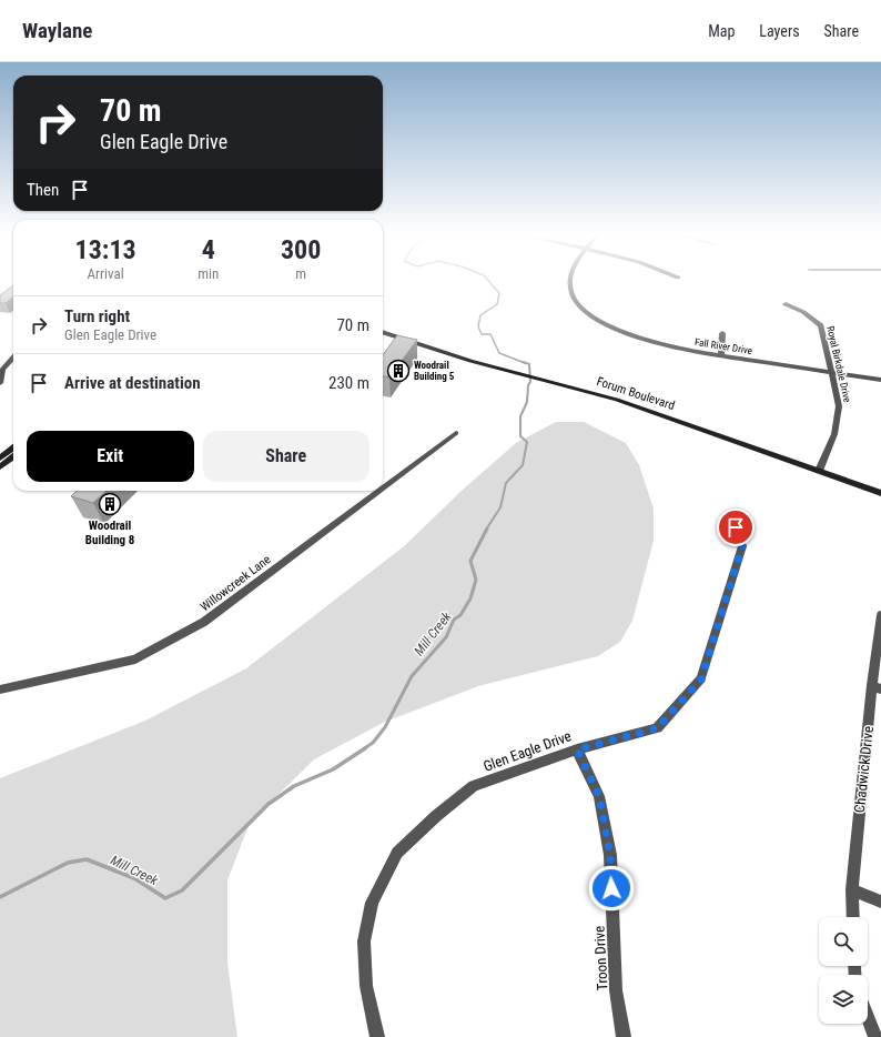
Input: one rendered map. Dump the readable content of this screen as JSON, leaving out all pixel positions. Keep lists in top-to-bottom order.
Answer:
{
  "streets": {
    "street": [
      "Fall River Drive",
      "Royal Birkdale Drive",
      "Forum Boulevard",
      "Willowcreek Lane",
      "Glen Eagle Drive",
      "Chadwick Drive",
      "Troon Drive"
    ]
  },
  "crossings": [
    ["Fall River Drive", "Royal Birkdale Drive"],
    ["Royal Birkdale Drive", "Forum Boulevard"],
    ["Glen Eagle Drive", "Troon Drive"]
  ],
  "water": ["Mill Creek"],
  "places": {
    "building": ["Woodrail Building 5", "Woodrail Building 8"]
  },
  "page": {
    "header": "Waylane",
    "nav": ["Map", "Layers", "Share"],
    "turn": ["70 m", "Glen Eagle Drive"],
    "then": "Then",
    "eta": [
      "13:13",
      "Arrival",
      "4",
      "min",
      "300",
      "m"
    ],
    "list": [
      {
        "name": "Turn right",
        "note": "Glen Eagle Drive",
        "value": "70 m"
      },
      {
        "name": "Arrive at destination",
        "value": "230 m"
      }
    ],
    "buttons": ["Exit", "Share"]
  }
}
